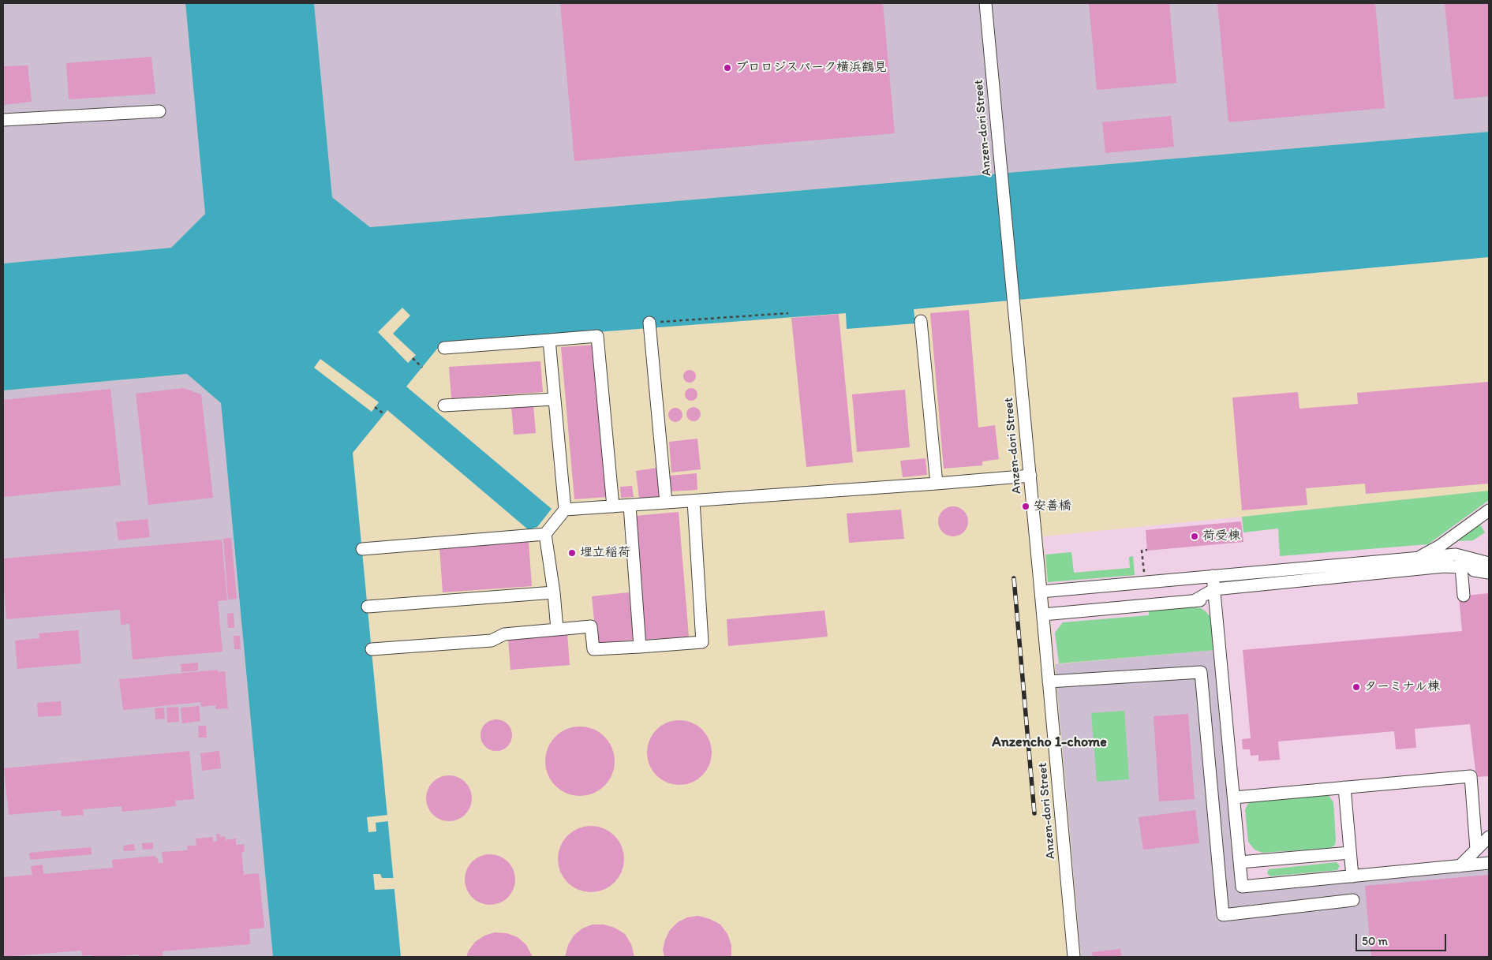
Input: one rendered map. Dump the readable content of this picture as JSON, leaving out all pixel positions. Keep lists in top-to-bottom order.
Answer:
{
  "streets": {
    "street": ["Anzen-dori Street"]
  },
  "districts": ["Anzencho 1-chome"],
  "places": [
    "プロロジスパーク横浜鶴見",
    "安善橋",
    "荷受棟",
    "埋立稲荷",
    "ターミナル棟"
  ],
  "scale_bar": "50 m"
}
